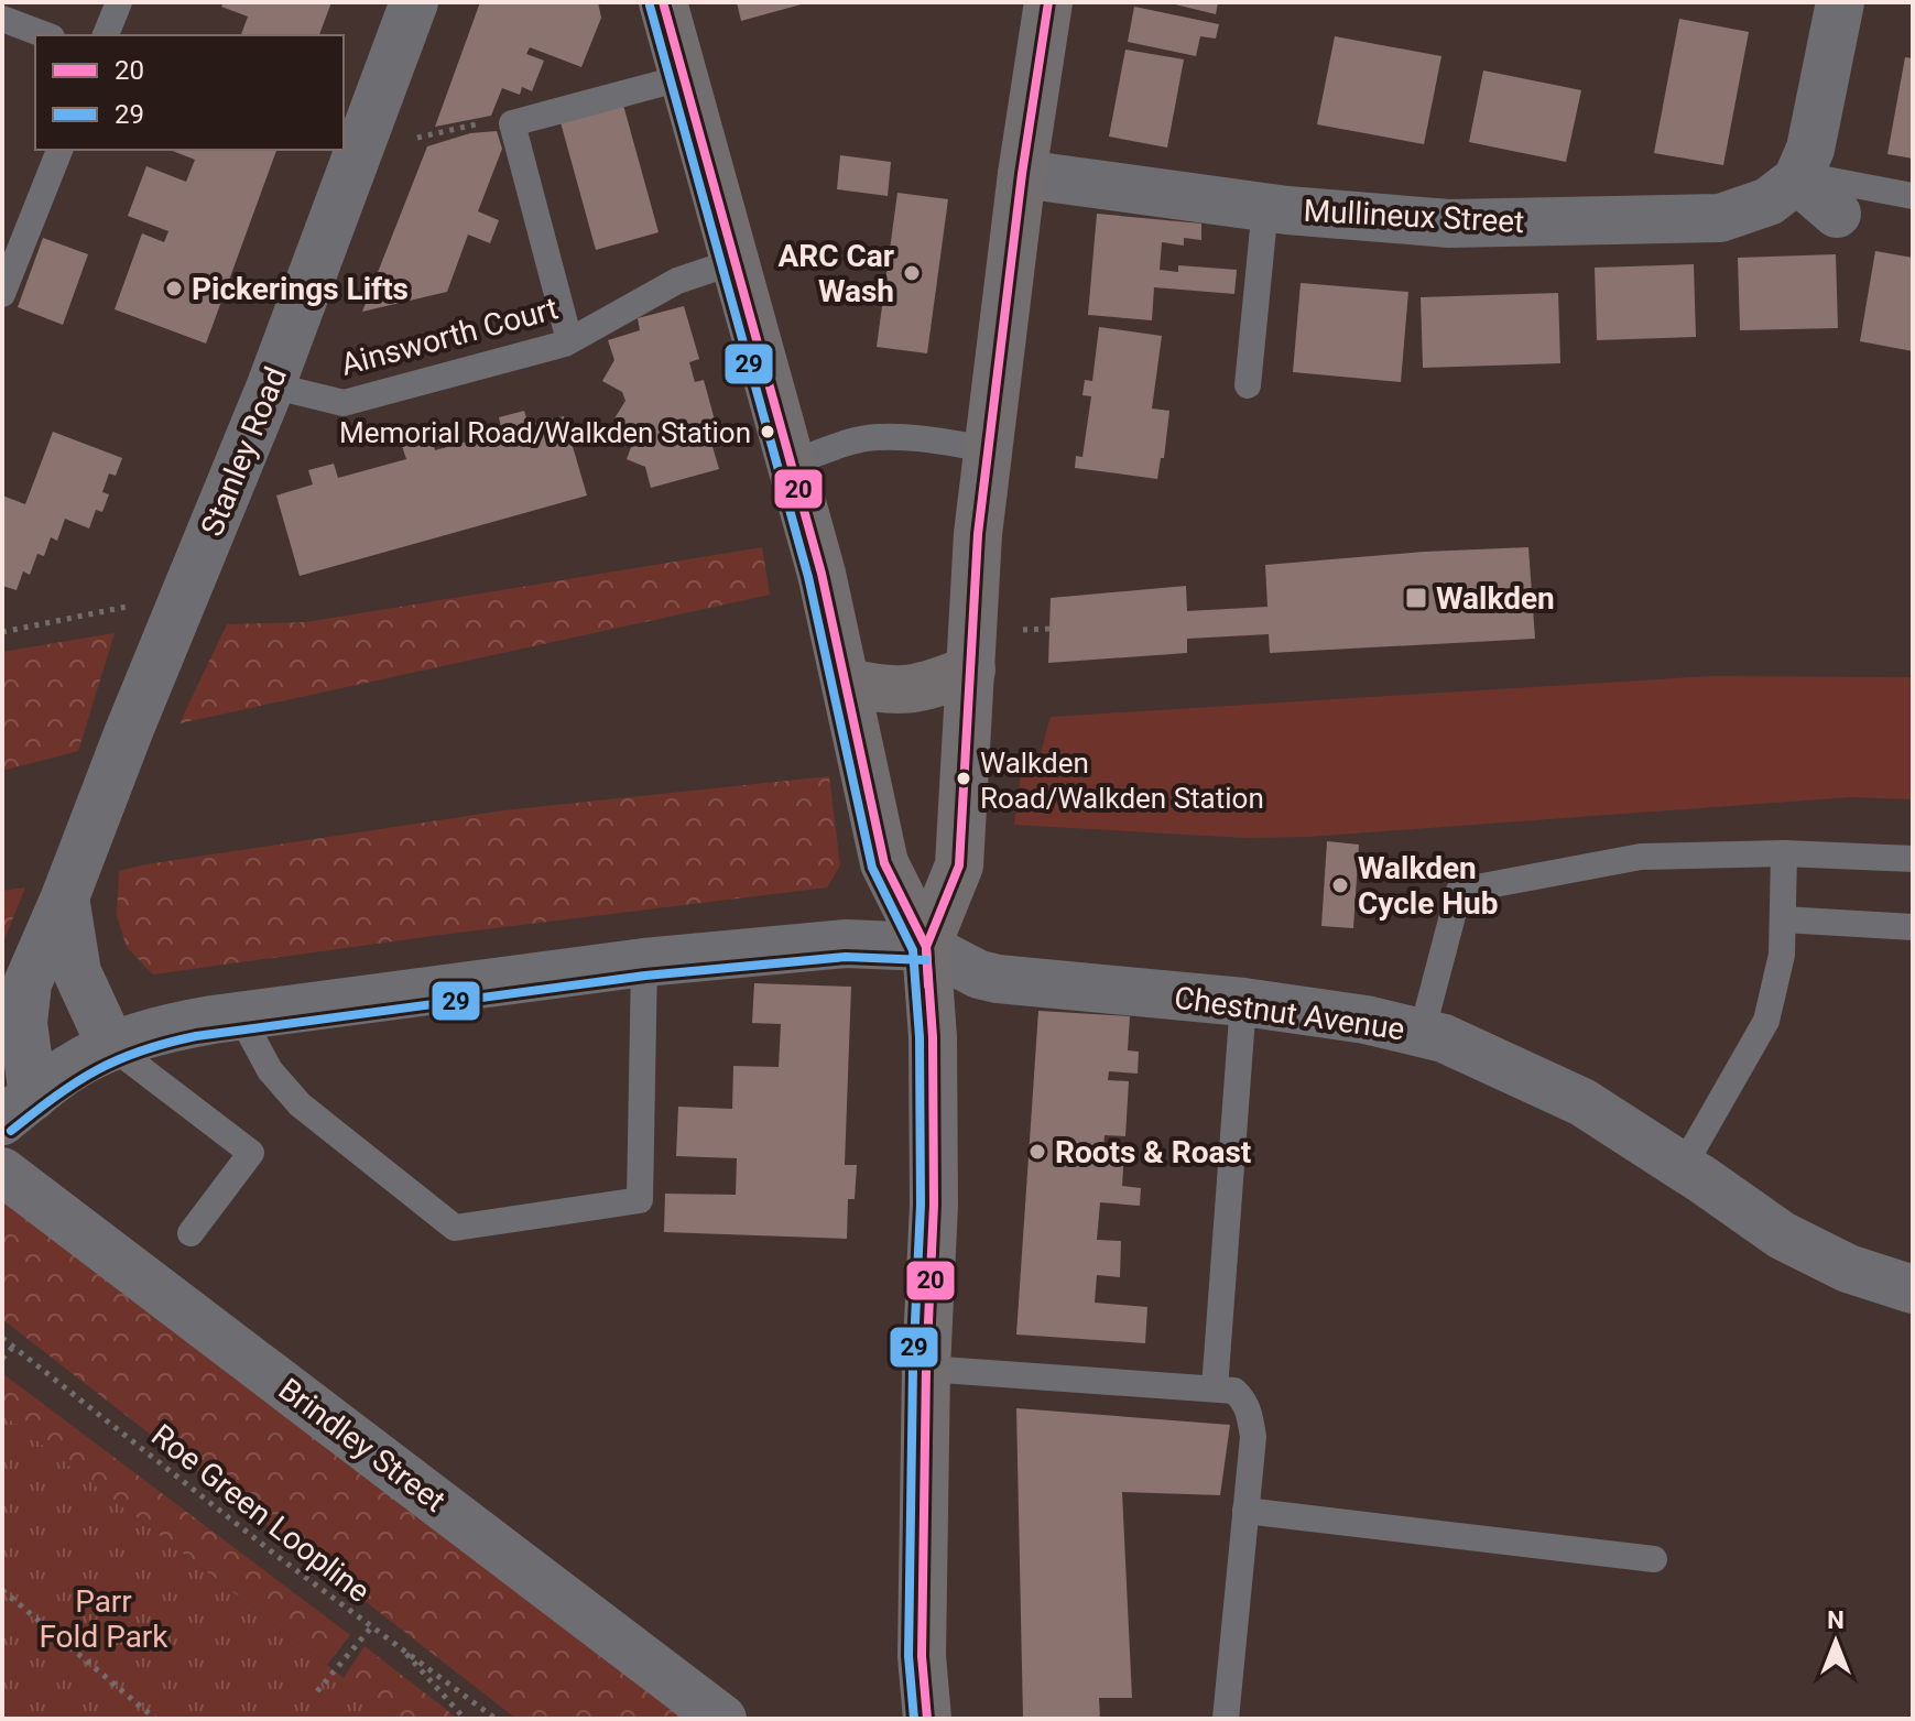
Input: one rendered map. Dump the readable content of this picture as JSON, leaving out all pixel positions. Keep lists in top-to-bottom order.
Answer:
{
  "streets": {
    "street": [
      "Mullineux Street",
      "Stanley Road",
      "Chestnut Avenue",
      "Brindley Street"
    ],
    "lane": ["Ainsworth Court"],
    "path": ["Roe Green Loopline"]
  },
  "crossings": [
    ["Ainsworth Court", "Stanley Road"]
  ],
  "parks": ["Parr Fold Park"],
  "places": {
    "other": [
      "ARC Car Wash",
      "Pickerings Lifts",
      "Memorial Road/Walkden Station",
      "Walkden Road/Walkden Station",
      "Walkden Cycle Hub",
      "Roots & Roast"
    ],
    "transit": ["Walkden"]
  },
  "lines": ["transit line 20", "transit line 29"],
  "legend": ["20", "29"],
  "north": "top"
}
